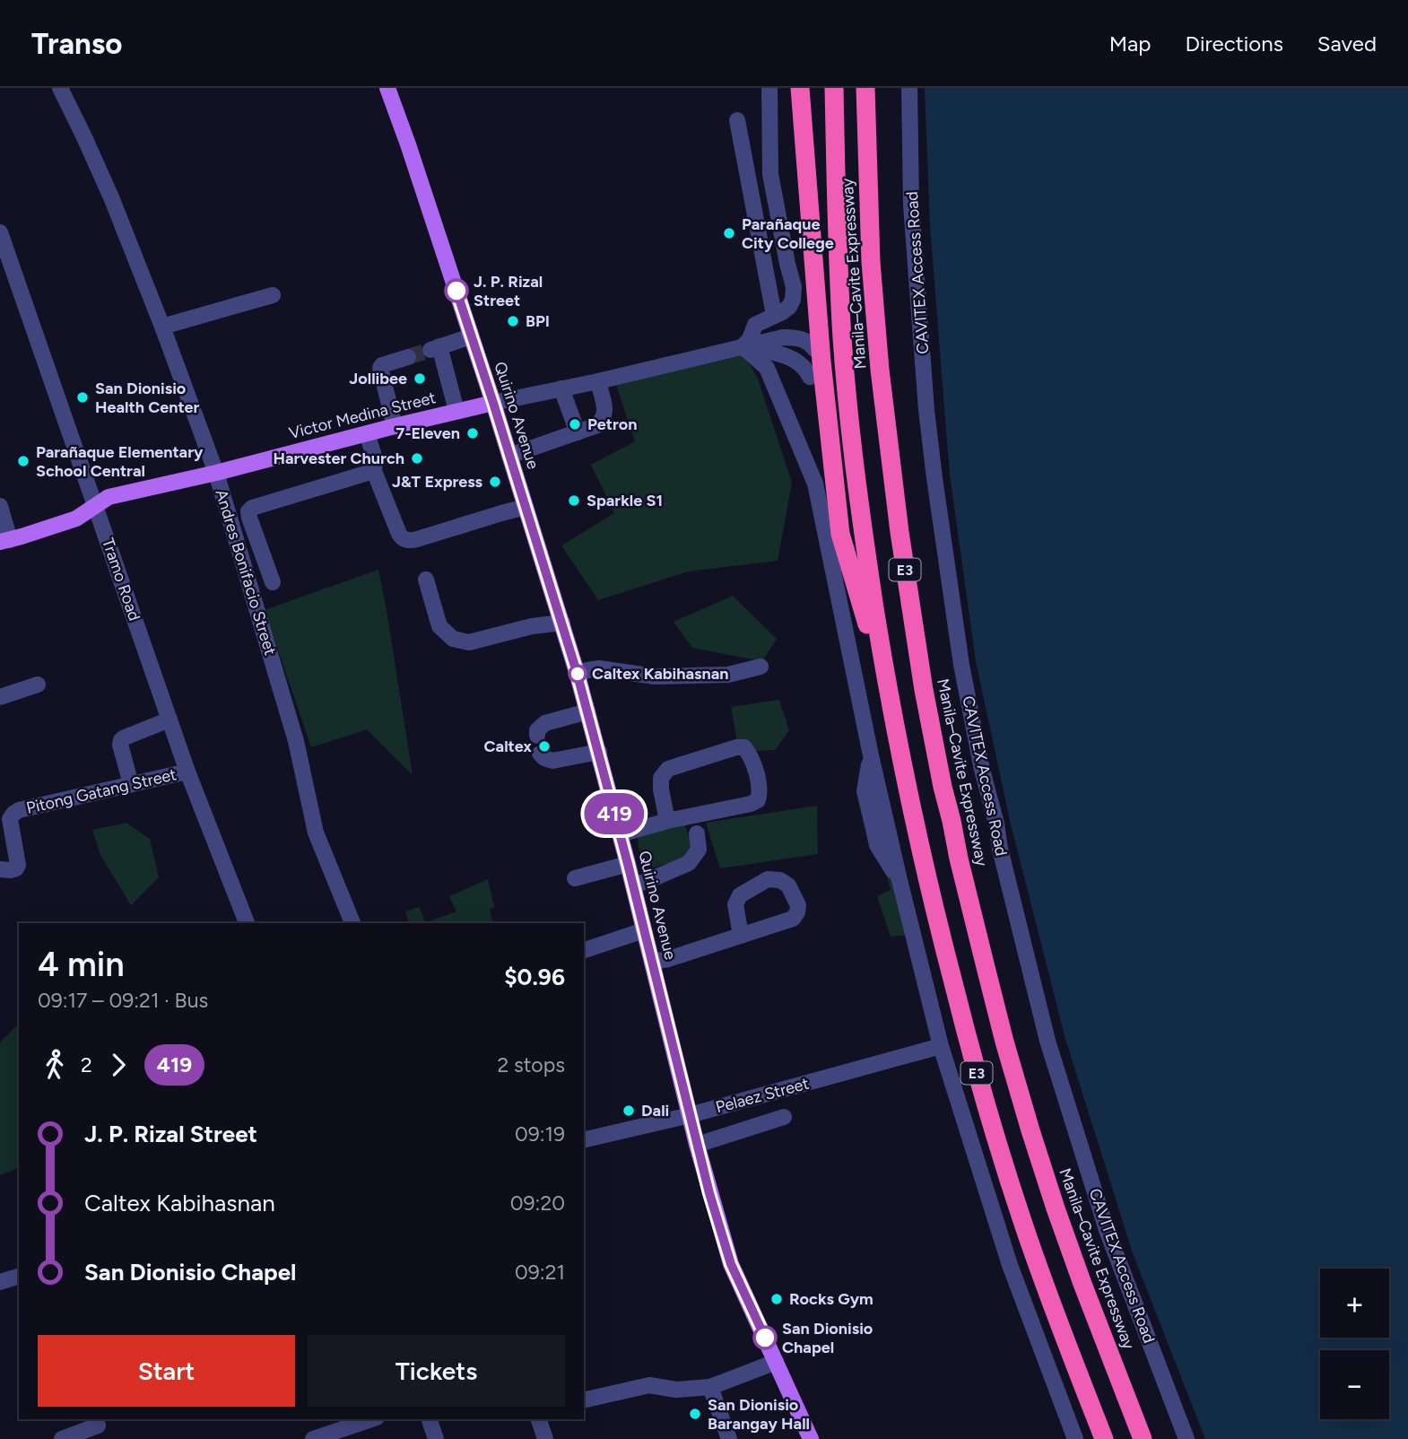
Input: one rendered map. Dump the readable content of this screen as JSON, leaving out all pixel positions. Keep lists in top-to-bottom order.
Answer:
{
  "streets": {
    "highway": ["Manila–Cavite Expressway", "E3"],
    "main road": ["Victor Medina Street", "Quirino Avenue"],
    "street": [
      "CAVITEX Access Road",
      "Andres Bonifacio Street",
      "Tramo Road",
      "Pitong Gatang Street",
      "Pelaez Street"
    ]
  },
  "crossings": [
    ["Victor Medina Street", "Quirino Avenue"],
    ["Victor Medina Street", "Andres Bonifacio Street"],
    ["Victor Medina Street", "Tramo Road"],
    ["Quirino Avenue", "Pelaez Street"],
    ["Tramo Road", "Pitong Gatang Street"]
  ],
  "places": [
    "Parañaque City College",
    "J. P. Rizal Street",
    "BPI",
    "Jollibee",
    "San Dionisio Health Center",
    "Petron",
    "7-Eleven",
    "Harvester Church",
    "Parañaque Elementary School Central",
    "J&T Express",
    "Sparkle S1",
    "Caltex Kabihasnan",
    "Caltex",
    "Dali",
    "Rocks Gym",
    "San Dionisio Chapel",
    "San Dionisio Barangay Hall"
  ],
  "lines": ["bus line 419"],
  "page": {
    "header": "Transo",
    "nav": ["Map", "Directions", "Saved"],
    "on_map": "419",
    "heading": ["4 min", "09:17 – 09:21 · Bus", "$0.96"],
    "legs": ["2", "419", "2 stops"],
    "list": [
      {
        "name": "J. P. Rizal Street",
        "value": "09:19"
      },
      {
        "name": "Caltex Kabihasnan",
        "value": "09:20"
      },
      {
        "name": "San Dionisio Chapel",
        "value": "09:21"
      }
    ],
    "map_buttons": ["+", "−"],
    "buttons": ["Start", "Tickets"]
  }
}
